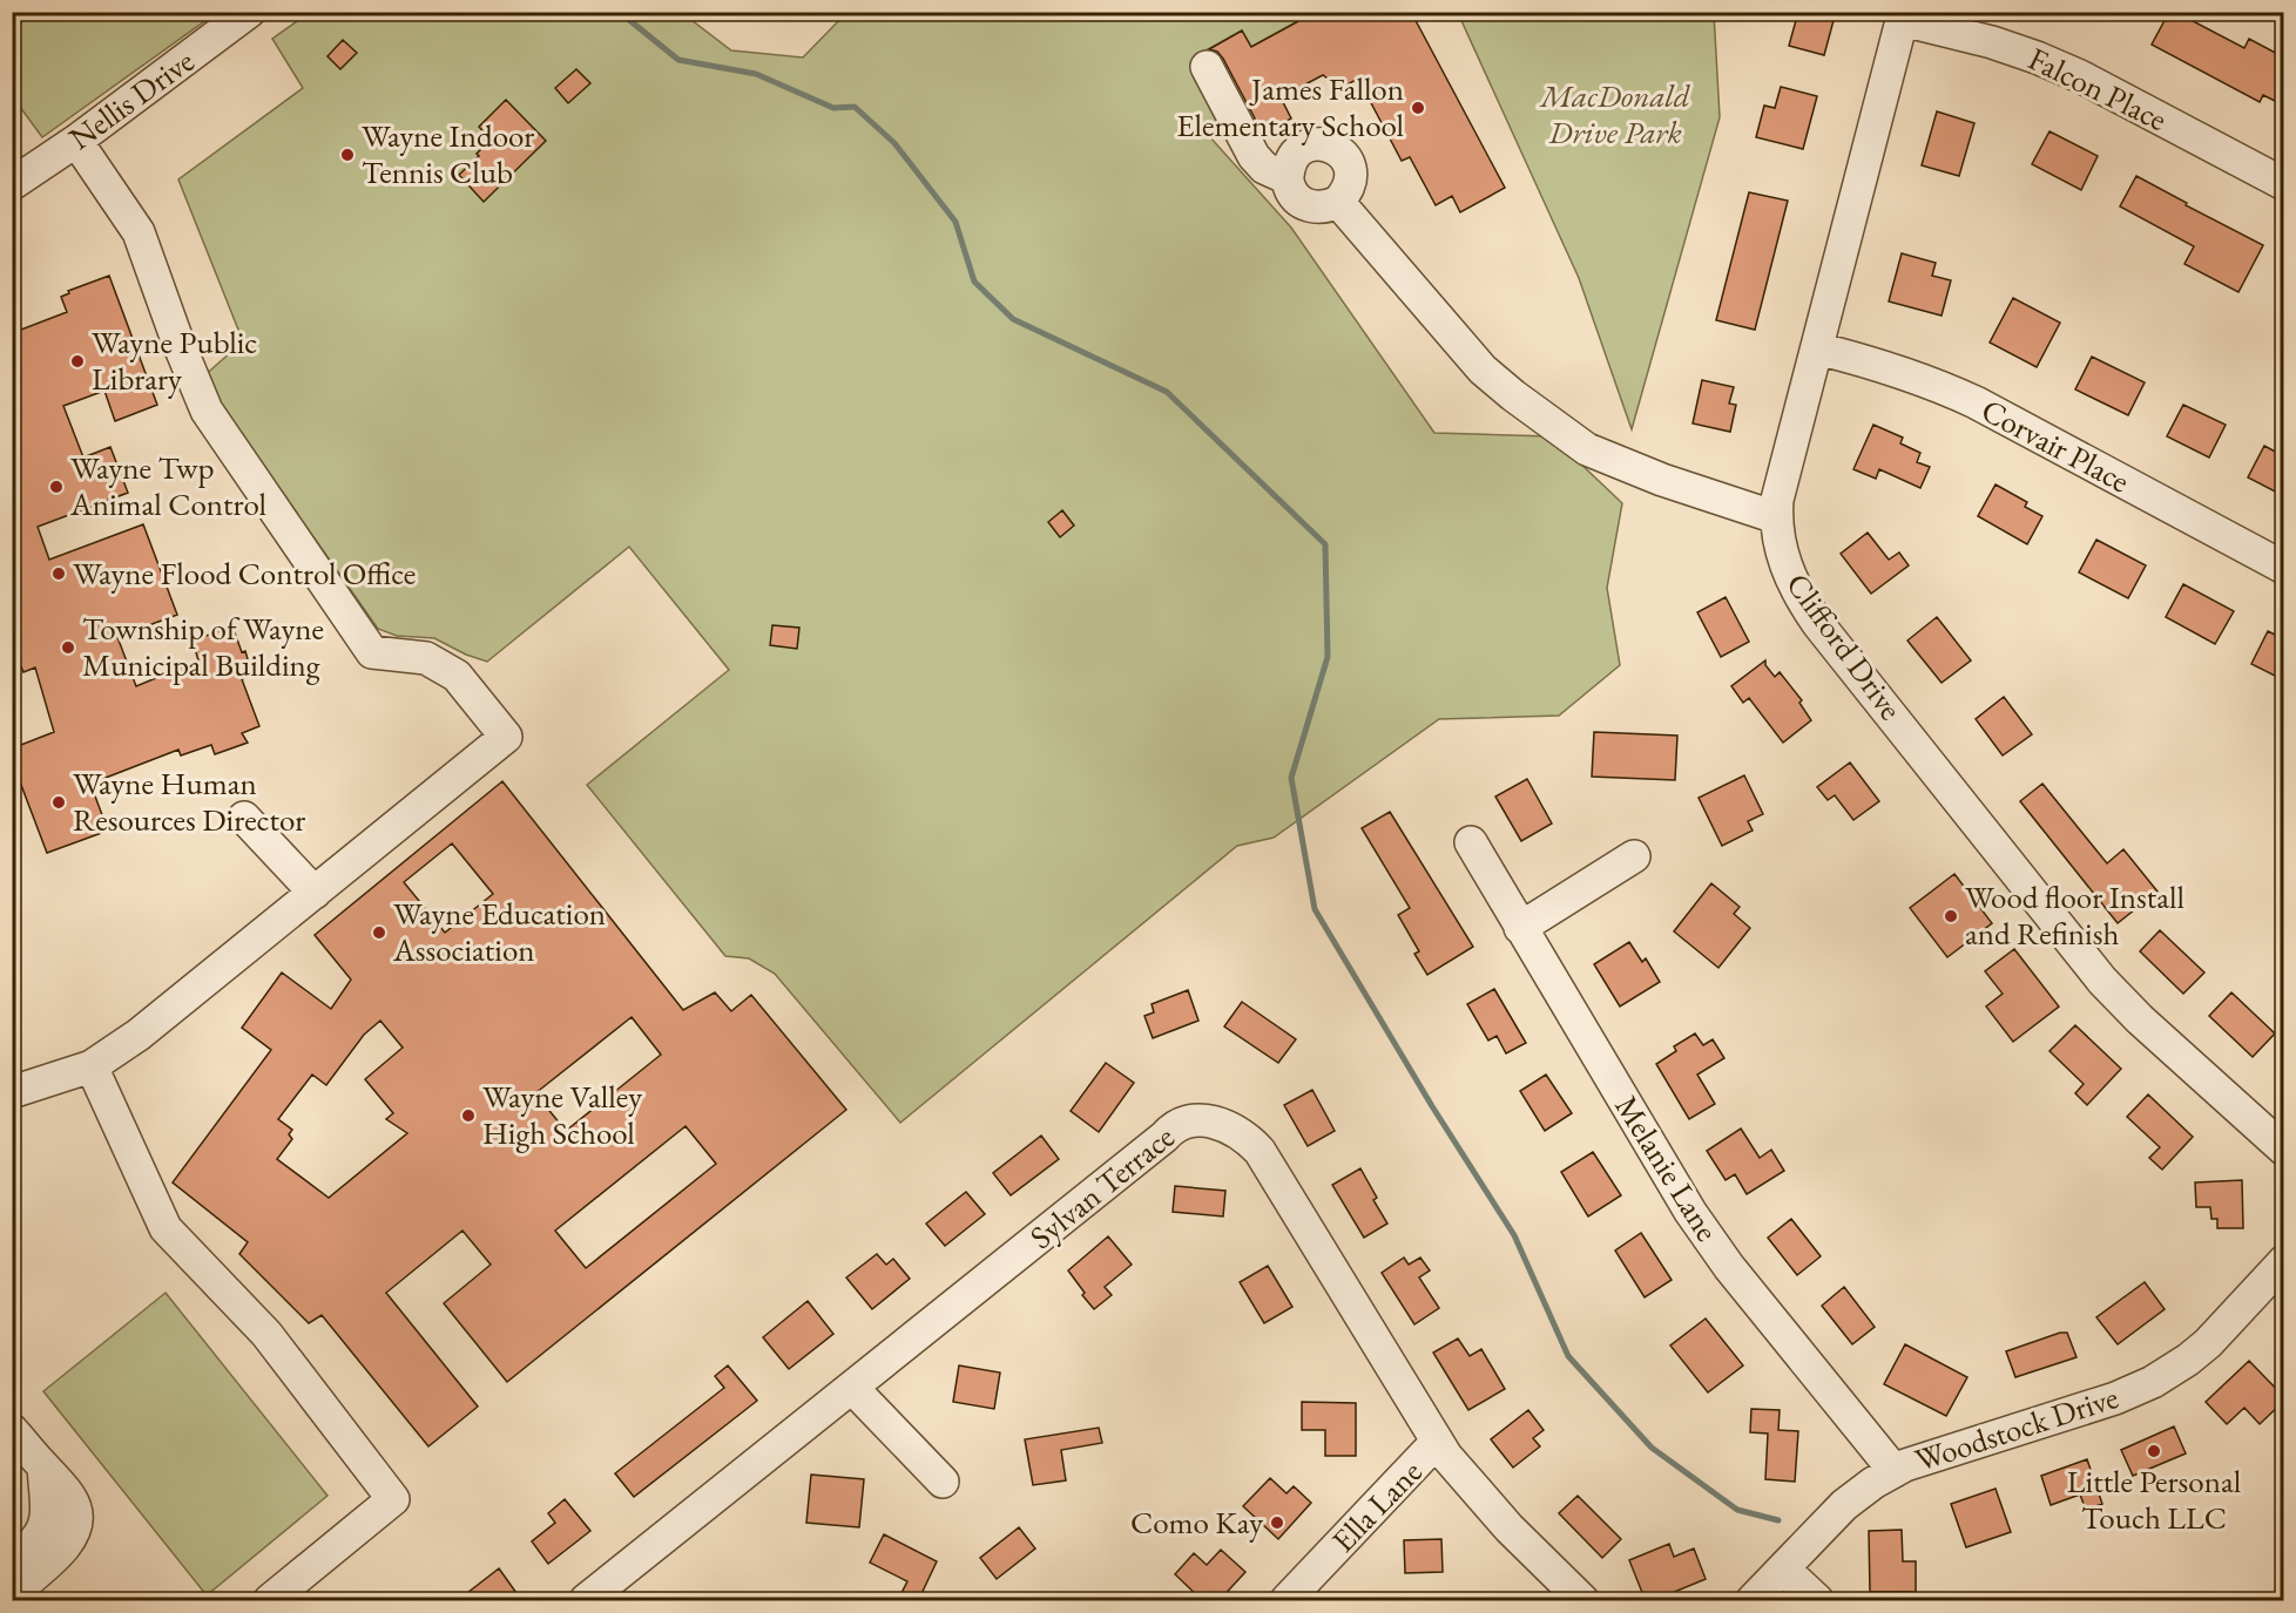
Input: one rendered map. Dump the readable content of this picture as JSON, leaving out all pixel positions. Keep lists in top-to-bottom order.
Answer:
{
  "streets": {
    "street": [
      "Falcon Place",
      "Nellis Drive",
      "Corvair Place",
      "Clifford Drive",
      "Melanie Lane",
      "Sylvan Terrace",
      "Woodstock Drive",
      "Ella Lane"
    ]
  },
  "crossings": [
    ["Falcon Place", "Clifford Drive"],
    ["Corvair Place", "Clifford Drive"],
    ["Melanie Lane", "Woodstock Drive"],
    ["Sylvan Terrace", "Ella Lane"]
  ],
  "parks": ["MacDonald Drive Park"],
  "places": [
    "James Fallon Elementary School",
    "Wayne Indoor Tennis Club",
    "Wayne Public Library",
    "Wayne Twp Animal Control",
    "Wayne Flood Control Office",
    "Township of Wayne Municipal Building",
    "Wayne Human Resources Director",
    "Wood floor Install and Refinish",
    "Wayne Education Association",
    "Wayne Valley High School",
    "Little Personal Touch LLC",
    "Como Kay"
  ]
}
